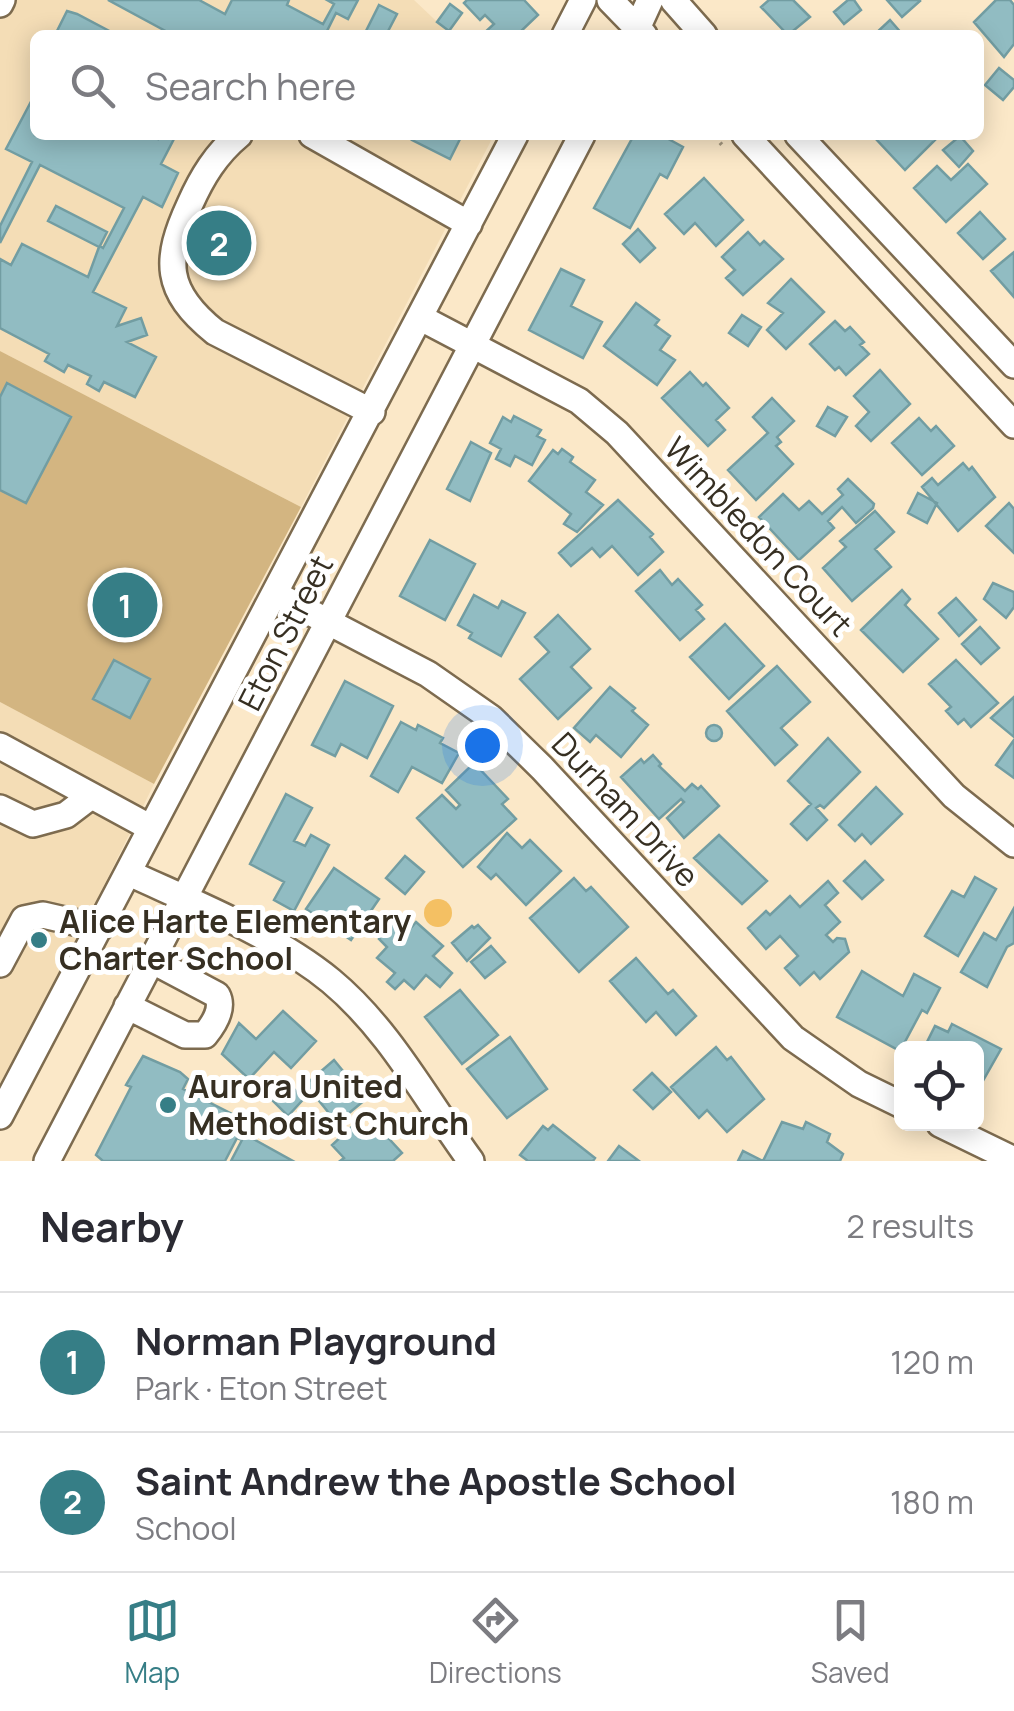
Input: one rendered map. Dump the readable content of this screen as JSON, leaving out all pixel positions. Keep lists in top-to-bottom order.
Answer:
{
  "streets": {
    "street": ["Wimbledon Court", "Eton Street", "Durham Drive"]
  },
  "crossings": [
    ["Wimbledon Court", "Eton Street"],
    ["Eton Street", "Durham Drive"]
  ],
  "places": ["Alice Harte Elementary Charter School", "Aurora United Methodist Church"],
  "page": {
    "search": "Search here",
    "pins": ["2", "1"],
    "heading": ["Nearby", "2 results"],
    "list": [
      {
        "mark": "1",
        "name": "Norman Playground",
        "note": "Park · Eton Street",
        "value": "120 m"
      },
      {
        "mark": "2",
        "name": "Saint Andrew the Apostle School",
        "note": "School",
        "value": "180 m"
      }
    ],
    "nav": ["Map", "Directions", "Saved"]
  }
}
